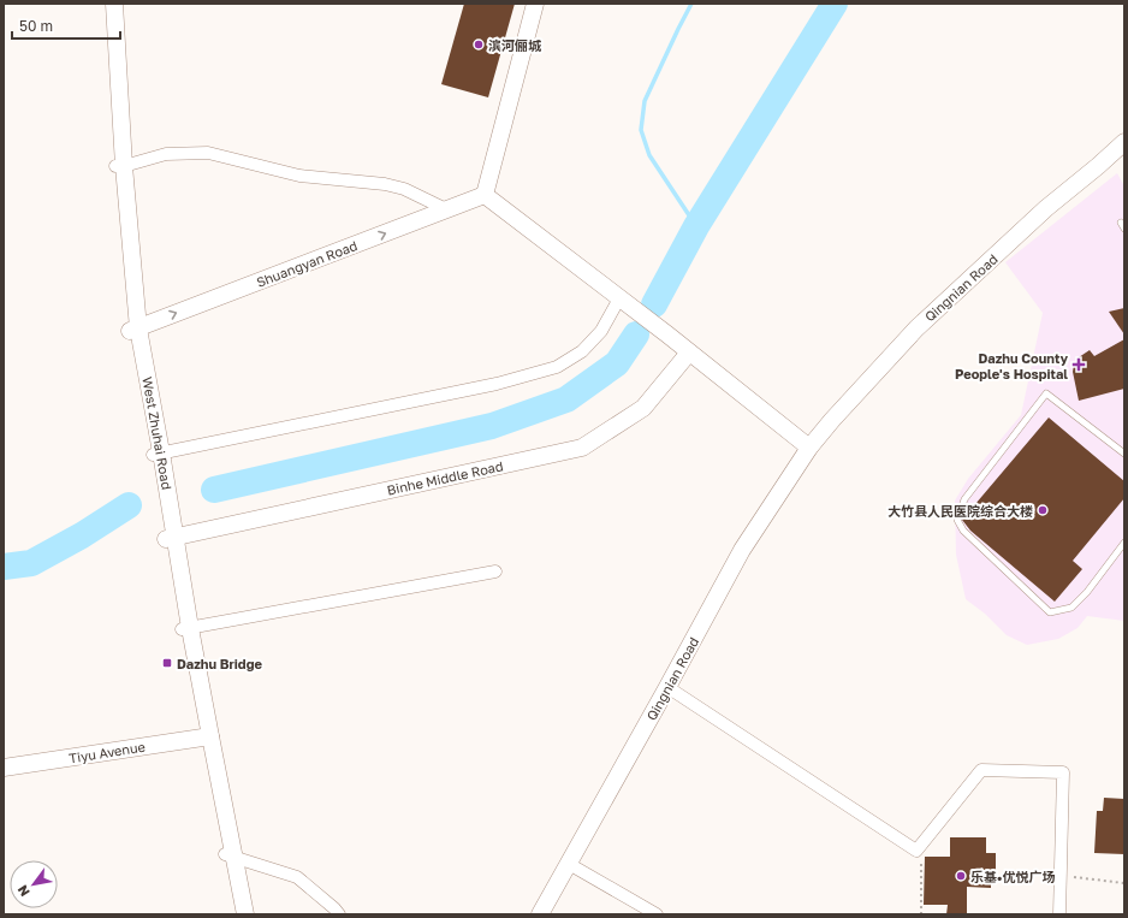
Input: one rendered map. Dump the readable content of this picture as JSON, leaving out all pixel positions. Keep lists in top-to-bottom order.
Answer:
{
  "streets": {
    "street": [
      "Shuangyan Road",
      "Qingnian Road",
      "West Zhuhai Road",
      "Binhe Middle Road",
      "Tiyu Avenue"
    ]
  },
  "crossings": [
    ["Shuangyan Road", "West Zhuhai Road"],
    ["West Zhuhai Road", "Binhe Middle Road"],
    ["West Zhuhai Road", "Tiyu Avenue"]
  ],
  "places": {
    "other": ["滨河俪城", "大竹县人民医院综合大楼", "乐基•优悦广场"],
    "health": ["Dazhu County People's Hospital"],
    "transit": ["Dazhu Bridge"]
  },
  "scale_bar": "50 m",
  "north": "bottom left"
}
